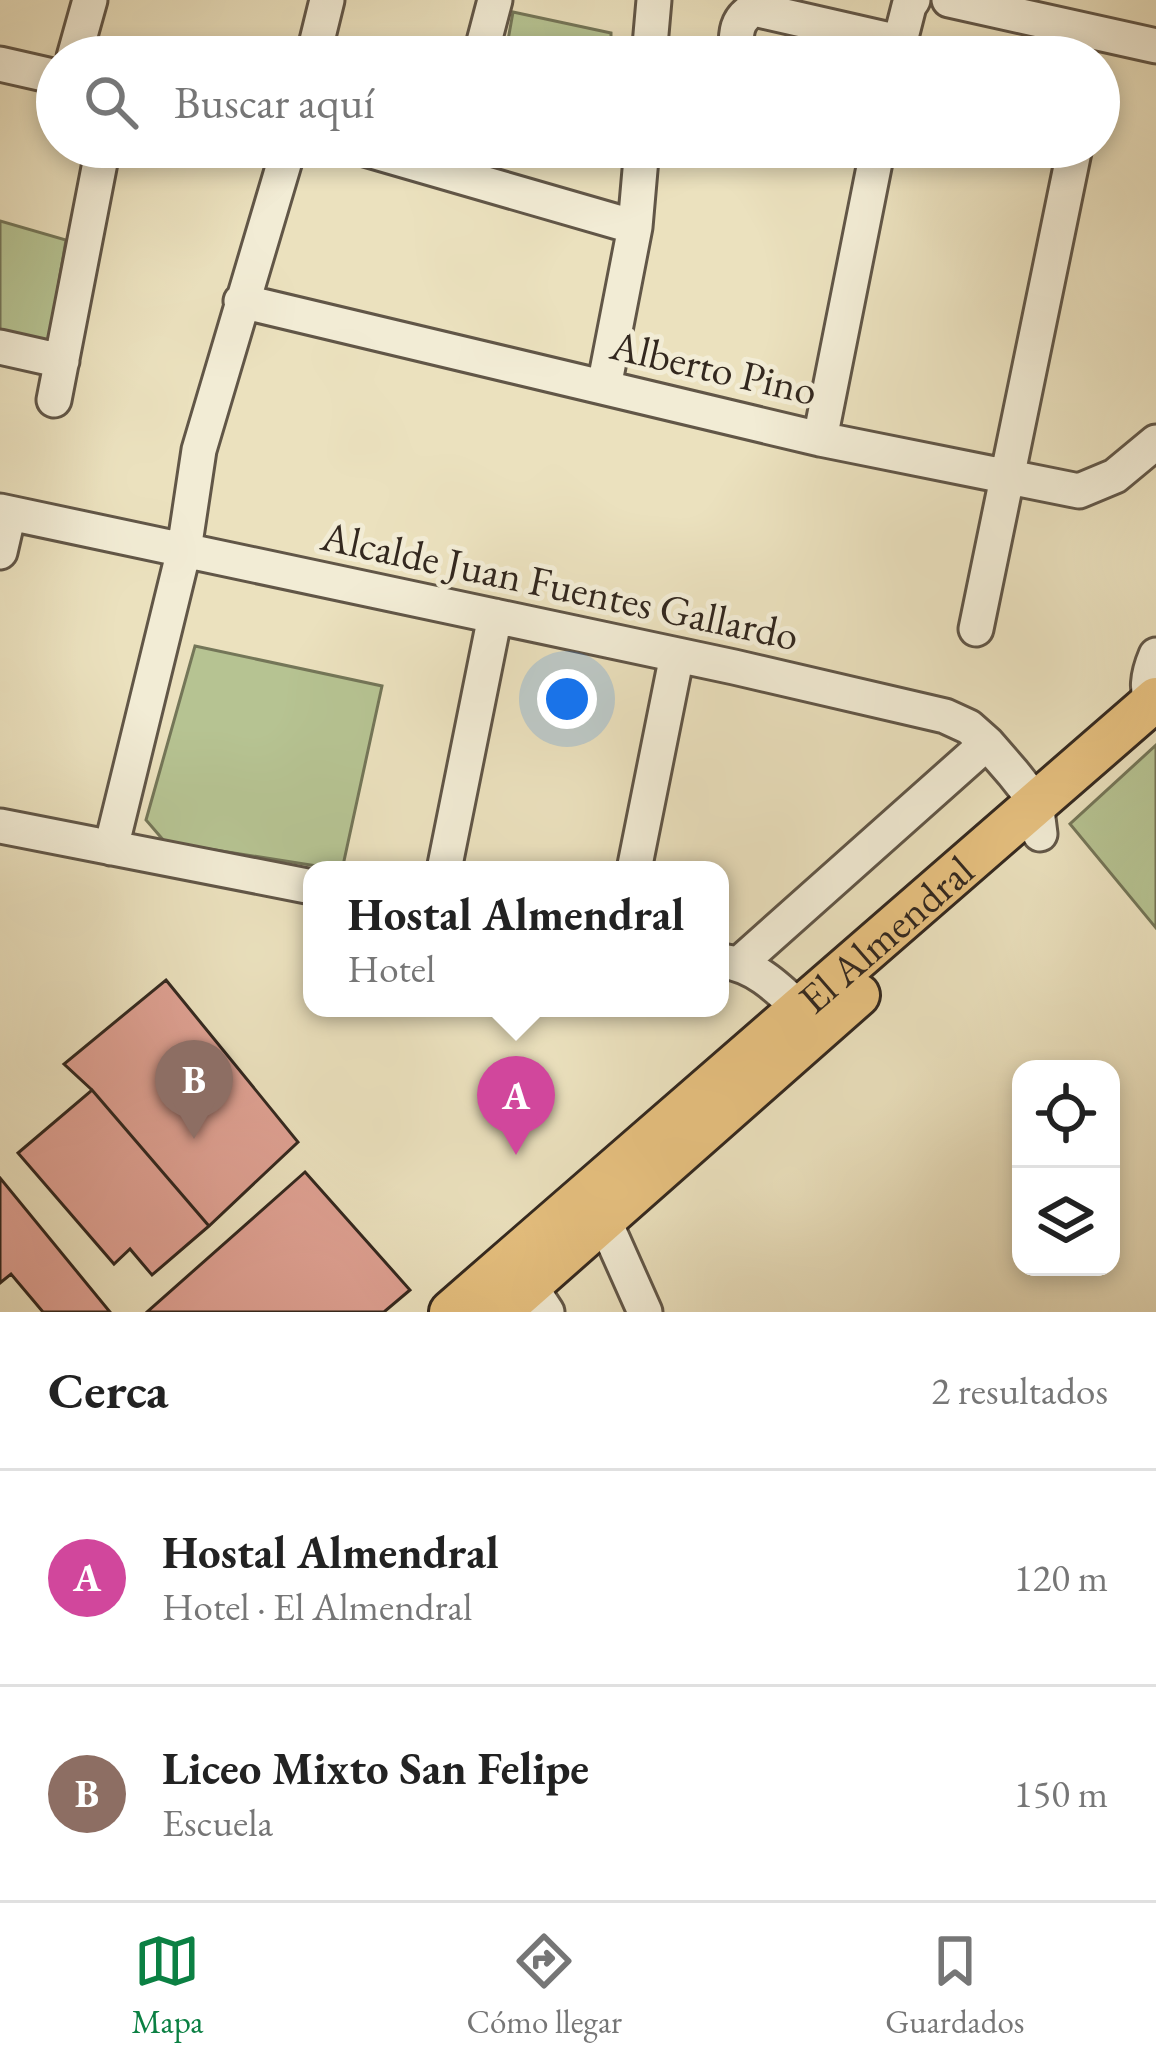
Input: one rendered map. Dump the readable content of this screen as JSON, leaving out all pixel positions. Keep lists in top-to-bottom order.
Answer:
{
  "streets": {
    "main road": ["El Almendral"],
    "street": ["Alberto Pino", "Alcalde Juan Fuentes Gallardo"]
  },
  "crossings": [
    ["Alcalde Juan Fuentes Gallardo", "El Almendral"]
  ],
  "page": {
    "search": "Buscar aquí",
    "popup": ["Hostal Almendral", "Hotel"],
    "pins": ["B", "A"],
    "heading": ["Cerca", "2 resultados"],
    "list": [
      {
        "mark": "A",
        "name": "Hostal Almendral",
        "note": "Hotel · El Almendral",
        "value": "120 m"
      },
      {
        "mark": "B",
        "name": "Liceo Mixto San Felipe",
        "note": "Escuela",
        "value": "150 m"
      }
    ],
    "nav": ["Mapa", "Cómo llegar", "Guardados"]
  }
}
